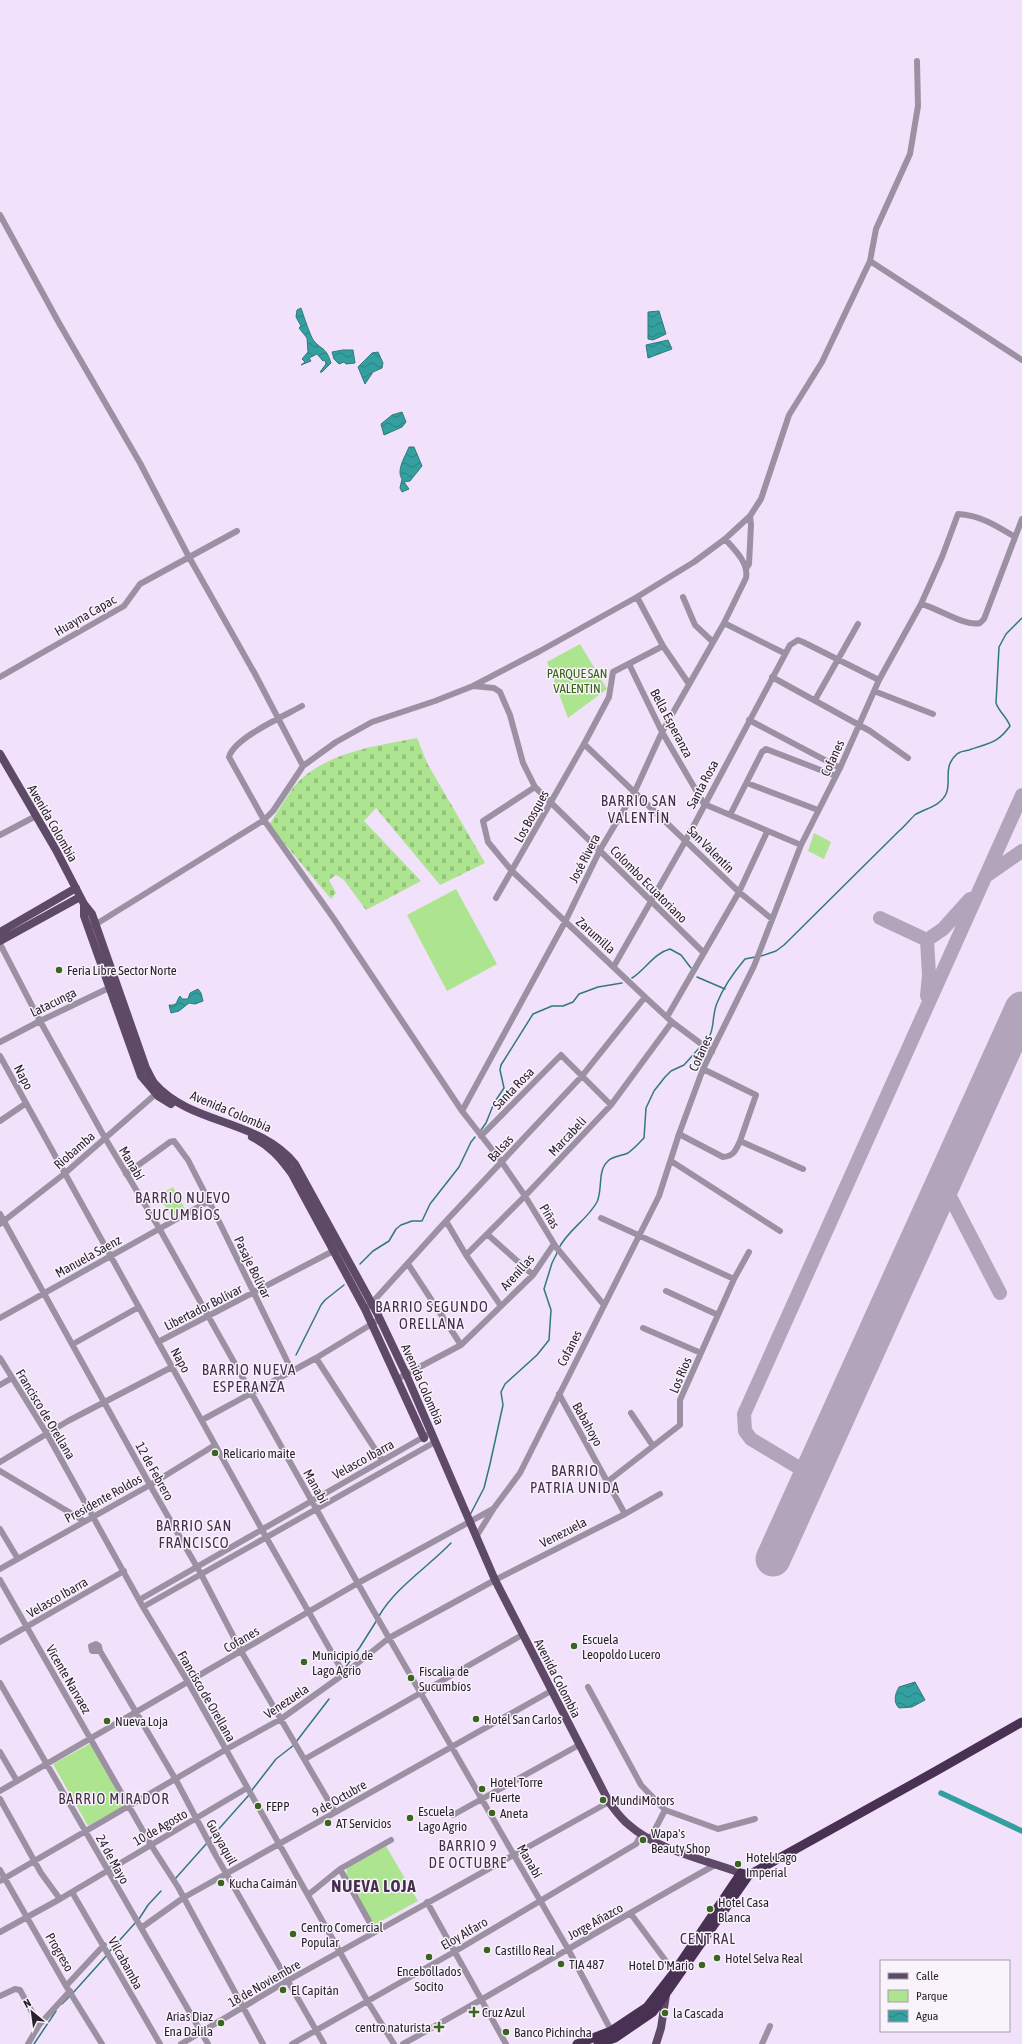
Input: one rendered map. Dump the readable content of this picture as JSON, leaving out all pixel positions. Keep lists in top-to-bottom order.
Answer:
{
  "streets": {
    "main road": ["Avenida Colombia"],
    "street": [
      "Huayna Capac",
      "Bella Esperanza",
      "Cofanes",
      "Santa Rosa",
      "Los Bosques",
      "San Valentín",
      "José Rivera",
      "Colombo Ecuatoriano",
      "Zarumilla",
      "Latacunga",
      "Napo",
      "Marcabeli",
      "Balsas",
      "Riobamba",
      "Manabí",
      "Piñas",
      "Manuela Saenz",
      "Pasaje Bolívar",
      "Arenillas",
      "Libertador Bolívar",
      "Los Rios",
      "Francisco de Orellana",
      "Babahoyo",
      "Velasco Ibarra",
      "12 de Febrero",
      "Presidente Roldos",
      "Venezuela",
      "Vicente Narvaez",
      "9 de Octubre",
      "10 de Agosto",
      "Guayaquil",
      "24 de Mayo",
      "Jorge Añazco",
      "Eloy Alfaro",
      "Progreso",
      "Vilcabamba",
      "18 de Noviembre"
    ]
  },
  "crossings": [
    ["Bella Esperanza", "Santa Rosa"],
    ["Bella Esperanza", "José Rivera"],
    ["Cofanes", "Avenida Colombia"],
    ["Cofanes", "San Valentín"],
    ["Cofanes", "Zarumilla"],
    ["Cofanes", "Napo"],
    ["Cofanes", "Manabí"],
    ["Cofanes", "Piñas"],
    ["Cofanes", "Francisco de Orellana"],
    ["Cofanes", "Babahoyo"],
    ["Cofanes", "12 de Febrero"],
    ["Cofanes", "Vicente Narvaez"],
    ["Cofanes", "Guayaquil"],
    ["Cofanes", "24 de Mayo"],
    ["Santa Rosa", "San Valentín"],
    ["Santa Rosa", "Colombo Ecuatoriano"],
    ["Santa Rosa", "Zarumilla"],
    ["Santa Rosa", "Balsas"],
    ["Santa Rosa", "Piñas"],
    ["Los Bosques", "San Valentín"],
    ["Los Bosques", "Colombo Ecuatoriano"],
    ["Los Bosques", "Zarumilla"],
    ["Avenida Colombia", "Latacunga"],
    ["Avenida Colombia", "Balsas"],
    ["Avenida Colombia", "Riobamba"],
    ["Avenida Colombia", "Arenillas"],
    ["Avenida Colombia", "Libertador Bolívar"],
    ["Avenida Colombia", "Velasco Ibarra"],
    ["Avenida Colombia", "Venezuela"],
    ["Avenida Colombia", "9 de Octubre"],
    ["Avenida Colombia", "Jorge Añazco"],
    ["Avenida Colombia", "Eloy Alfaro"],
    ["Avenida Colombia", "18 de Noviembre"],
    ["San Valentín", "José Rivera"],
    ["José Rivera", "Colombo Ecuatoriano"],
    ["José Rivera", "Zarumilla"],
    ["José Rivera", "Piñas"],
    ["Colombo Ecuatoriano", "Zarumilla"],
    ["Zarumilla", "Marcabeli"],
    ["Zarumilla", "Balsas"],
    ["Latacunga", "Manabí"],
    ["Napo", "Riobamba"],
    ["Napo", "Manuela Saenz"],
    ["Napo", "Libertador Bolívar"],
    ["Napo", "Velasco Ibarra"],
    ["Napo", "Presidente Roldos"],
    ["Napo", "Venezuela"],
    ["Marcabeli", "Piñas"],
    ["Balsas", "Piñas"],
    ["Riobamba", "Manabí"],
    ["Riobamba", "12 de Febrero"],
    ["Manabí", "Manuela Saenz"],
    ["Manabí", "Pasaje Bolívar"],
    ["Manabí", "Libertador Bolívar"],
    ["Manabí", "Velasco Ibarra"],
    ["Manabí", "Venezuela"],
    ["Manabí", "9 de Octubre"],
    ["Manabí", "Jorge Añazco"],
    ["Manabí", "Eloy Alfaro"],
    ["Manabí", "18 de Noviembre"],
    ["Piñas", "Arenillas"],
    ["Manuela Saenz", "Pasaje Bolívar"],
    ["Manuela Saenz", "12 de Febrero"],
    ["Pasaje Bolívar", "Libertador Bolívar"],
    ["Los Rios", "Babahoyo"],
    ["Francisco de Orellana", "Velasco Ibarra"],
    ["Francisco de Orellana", "Presidente Roldos"],
    ["Francisco de Orellana", "Venezuela"],
    ["Francisco de Orellana", "9 de Octubre"],
    ["Francisco de Orellana", "10 de Agosto"],
    ["Francisco de Orellana", "Eloy Alfaro"],
    ["Francisco de Orellana", "18 de Noviembre"],
    ["Babahoyo", "Venezuela"],
    ["Velasco Ibarra", "12 de Febrero"],
    ["Velasco Ibarra", "Vicente Narvaez"],
    ["12 de Febrero", "Presidente Roldos"],
    ["12 de Febrero", "Venezuela"],
    ["Venezuela", "Vicente Narvaez"],
    ["Venezuela", "Guayaquil"],
    ["Venezuela", "24 de Mayo"],
    ["Venezuela", "Progreso"],
    ["Vicente Narvaez", "9 de Octubre"],
    ["Vicente Narvaez", "10 de Agosto"],
    ["9 de Octubre", "Guayaquil"],
    ["9 de Octubre", "24 de Mayo"],
    ["10 de Agosto", "Guayaquil"],
    ["10 de Agosto", "24 de Mayo"],
    ["10 de Agosto", "Progreso"],
    ["10 de Agosto", "Vilcabamba"],
    ["Guayaquil", "Eloy Alfaro"],
    ["Guayaquil", "18 de Noviembre"],
    ["24 de Mayo", "18 de Noviembre"]
  ],
  "districts": [
    "BARRIO SAN VALENTÍN",
    "BARRIO NUEVO SUCUMBÍOS",
    "BARRIO SEGUNDO ORELLANA",
    "BARRIO NUEVA ESPERANZA",
    "BARRIO PATRIA UNIDA",
    "BARRIO SAN FRANCISCO",
    "BARRIO MIRADOR",
    "BARRIO 9 DE OCTUBRE",
    "NUEVA LOJA",
    "CENTRAL"
  ],
  "parks": ["PARQUE SAN VALENTIN"],
  "places": {
    "other": [
      "Feria Libre Sector Norte",
      "Relicario maite",
      "Escuela Leopoldo Lucero",
      "Municipio de Lago Agrio",
      "Fiscalia de Sucumbíos",
      "Hotel San Carlos",
      "Nueva Loja",
      "Hotel Torre Fuerte",
      "MundiMotors",
      "FEPP",
      "Aneta",
      "Escuela Lago Agrio",
      "AT Servicios",
      "Wapa's Beauty Shop",
      "Hotel Lago Imperial",
      "Kucha Caimán",
      "Hotel Casa Blanca",
      "Centro Comercial Popular",
      "Castillo Real",
      "Encebollados Socito",
      "Hotel Selva Real",
      "TIA 487",
      "Hotel D'Mario",
      "El Capitán",
      "la Cascada",
      "Arias Diaz Ena Dalila",
      "Banco Pichincha"
    ],
    "health": ["Cruz Azul", "centro naturista"]
  },
  "legend": ["Calle", "Parque", "Agua"],
  "north": "top left"
}
